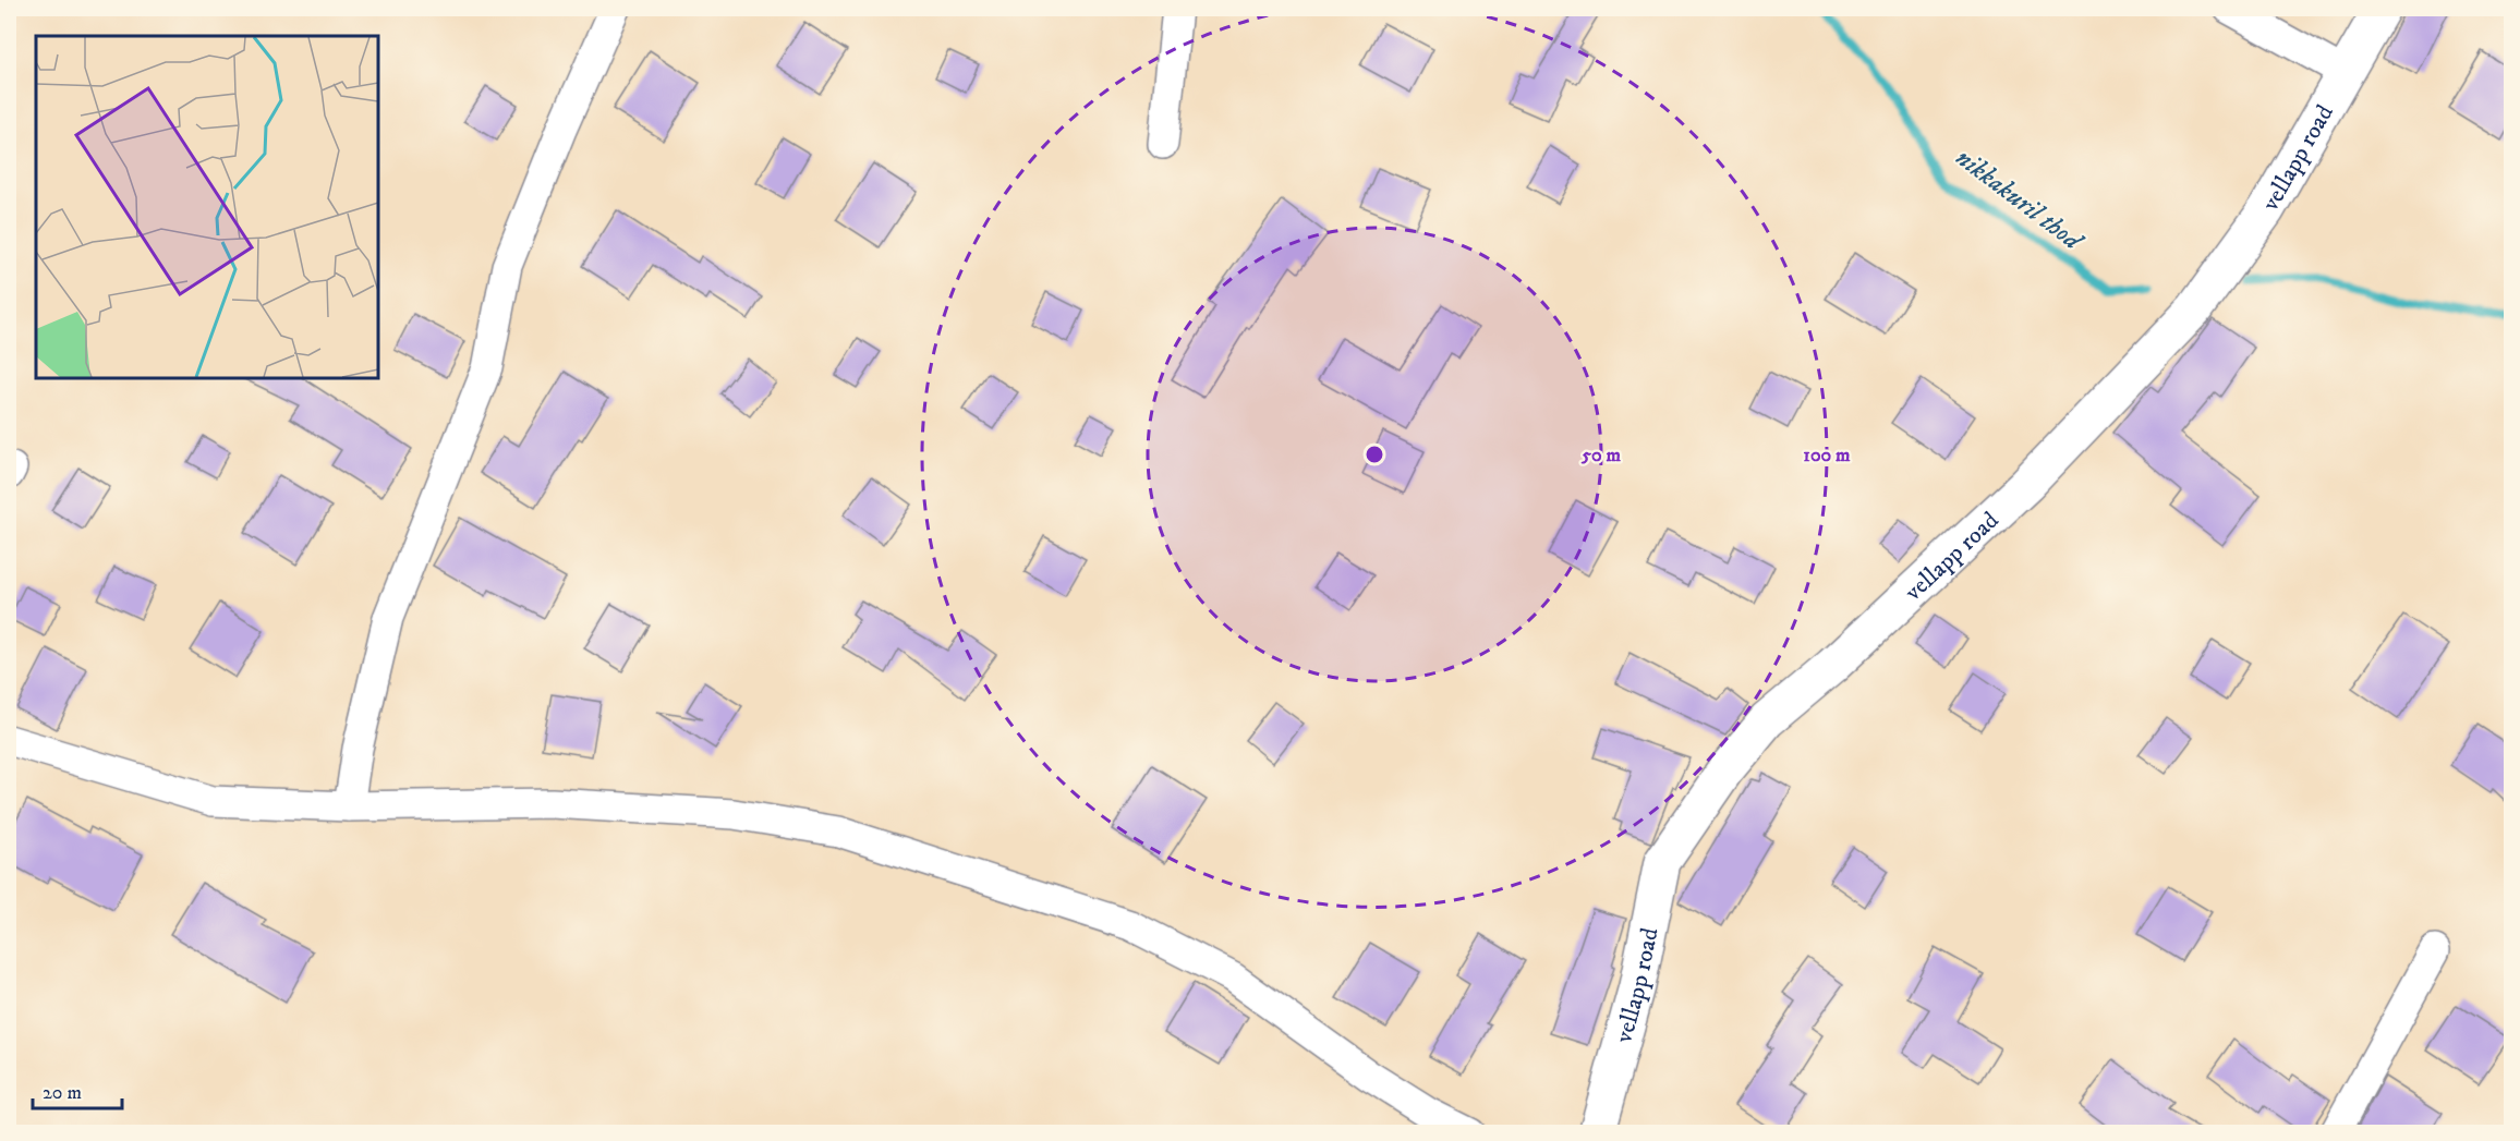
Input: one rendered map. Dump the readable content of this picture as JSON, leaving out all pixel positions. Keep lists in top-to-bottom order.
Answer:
{
  "streets": {
    "main road": ["vellapp road"]
  },
  "water": ["nikkakuril thod"],
  "scale_bar": "20 m",
  "rings": ["50 m", "100 m"]
}
